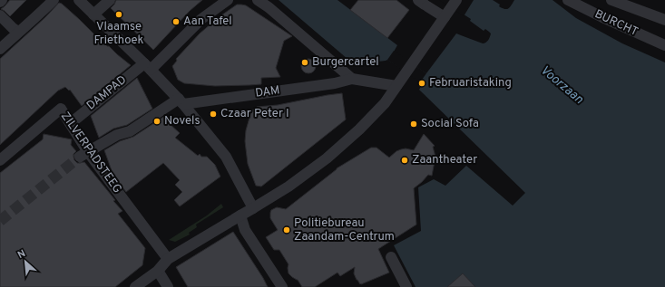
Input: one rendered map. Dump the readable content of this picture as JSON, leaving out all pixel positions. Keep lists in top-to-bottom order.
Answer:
{
  "streets": {
    "street": [
      "BURCHT",
      "DAM",
      "DAMPAD",
      "ZILVERPADSTEEG"
    ]
  },
  "crossings": [
    ["DAMPAD", "ZILVERPADSTEEG"]
  ],
  "water": ["Voorzaan"],
  "places": [
    "Vlaamse Friethoek",
    "Aan Tafel",
    "Burgercartel",
    "Februaristaking",
    "Czaar Peter I",
    "Novels",
    "Social Sofa",
    "Zaantheater",
    "Politiebureau Zaandam-Centrum"
  ],
  "north": "top left"
}
